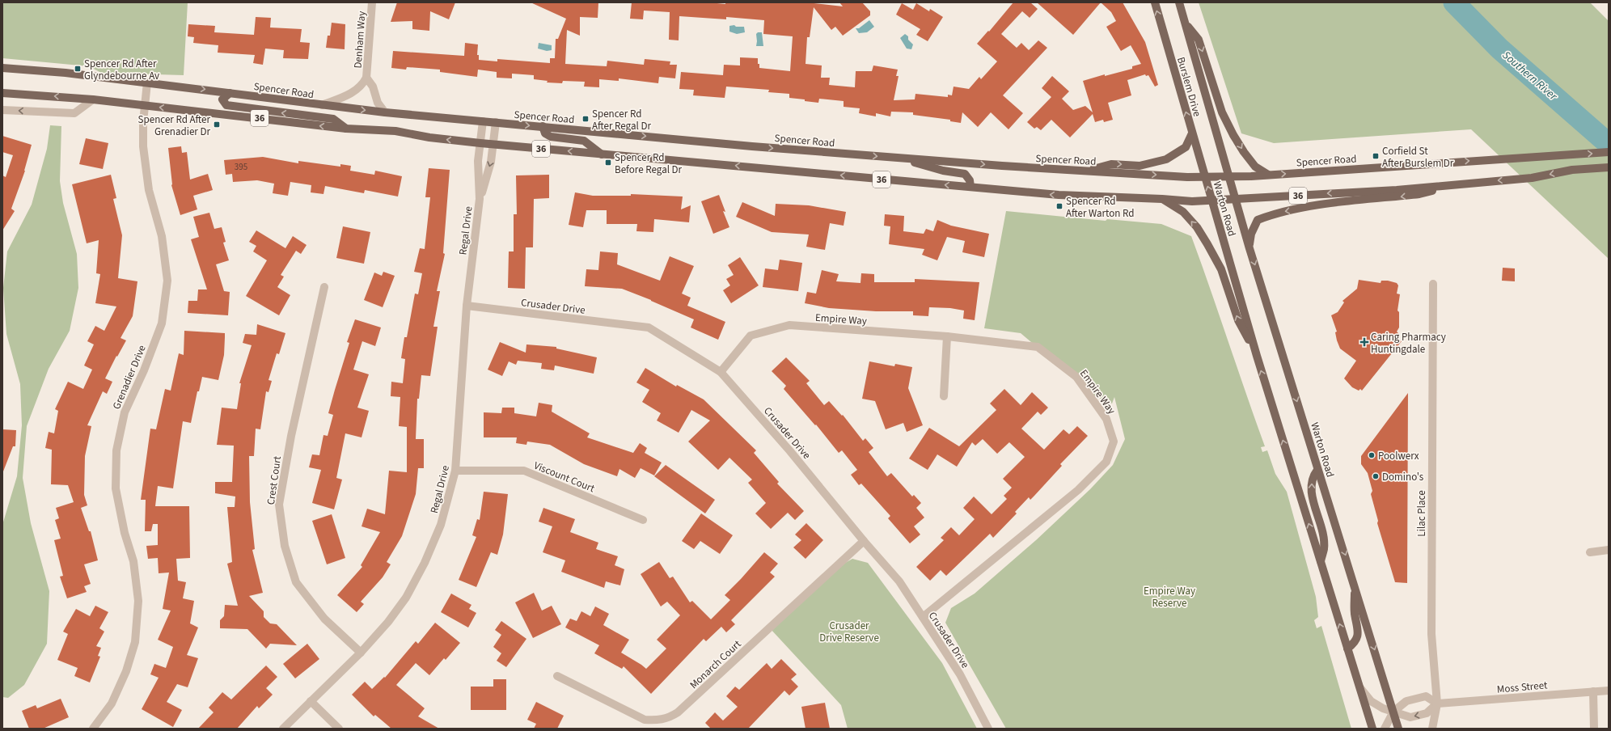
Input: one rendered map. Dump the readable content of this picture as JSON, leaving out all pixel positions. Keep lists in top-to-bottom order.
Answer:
{
  "streets": {
    "main road": [
      "Burslem Drive",
      "Spencer Road",
      "36",
      "Warton Road"
    ],
    "street": [
      "Denham Way",
      "Regal Drive",
      "Crusader Drive",
      "Empire Way",
      "Grenadier Drive",
      "Viscount Court",
      "Crest Court",
      "Lilac Place",
      "Monarch Court",
      "Moss Street"
    ]
  },
  "crossings": [
    ["Denham Way", "Spencer Road"],
    ["Burslem Drive", "Spencer Road"],
    ["Burslem Drive", "Warton Road"],
    ["Spencer Road", "Warton Road"],
    ["Spencer Road", "Regal Drive"],
    ["Spencer Road", "Grenadier Drive"],
    ["36", "Warton Road"],
    ["36", "Regal Drive"],
    ["36", "Grenadier Drive"],
    ["Warton Road", "Moss Street"],
    ["Regal Drive", "Crusader Drive"],
    ["Regal Drive", "Viscount Court"],
    ["Regal Drive", "Crest Court"],
    ["Crusader Drive", "Empire Way"],
    ["Crusader Drive", "Monarch Court"],
    ["Lilac Place", "Moss Street"]
  ],
  "water": ["Southern River"],
  "parks": ["Empire Way Reserve", "Crusader Drive Reserve"],
  "places": {
    "transit": [
      "Spencer Rd After Glyndebourne Av",
      "Spencer Rd After Regal Dr",
      "Spencer Rd After Grenadier Dr",
      "Corfield St After Burslem Dr",
      "Spencer Rd Before Regal Dr",
      "Spencer Rd After Warton Rd"
    ],
    "health": ["Caring Pharmacy Huntingdale"],
    "other": ["Poolwerx", "Domino's"]
  },
  "house_numbers": ["395"]
}
